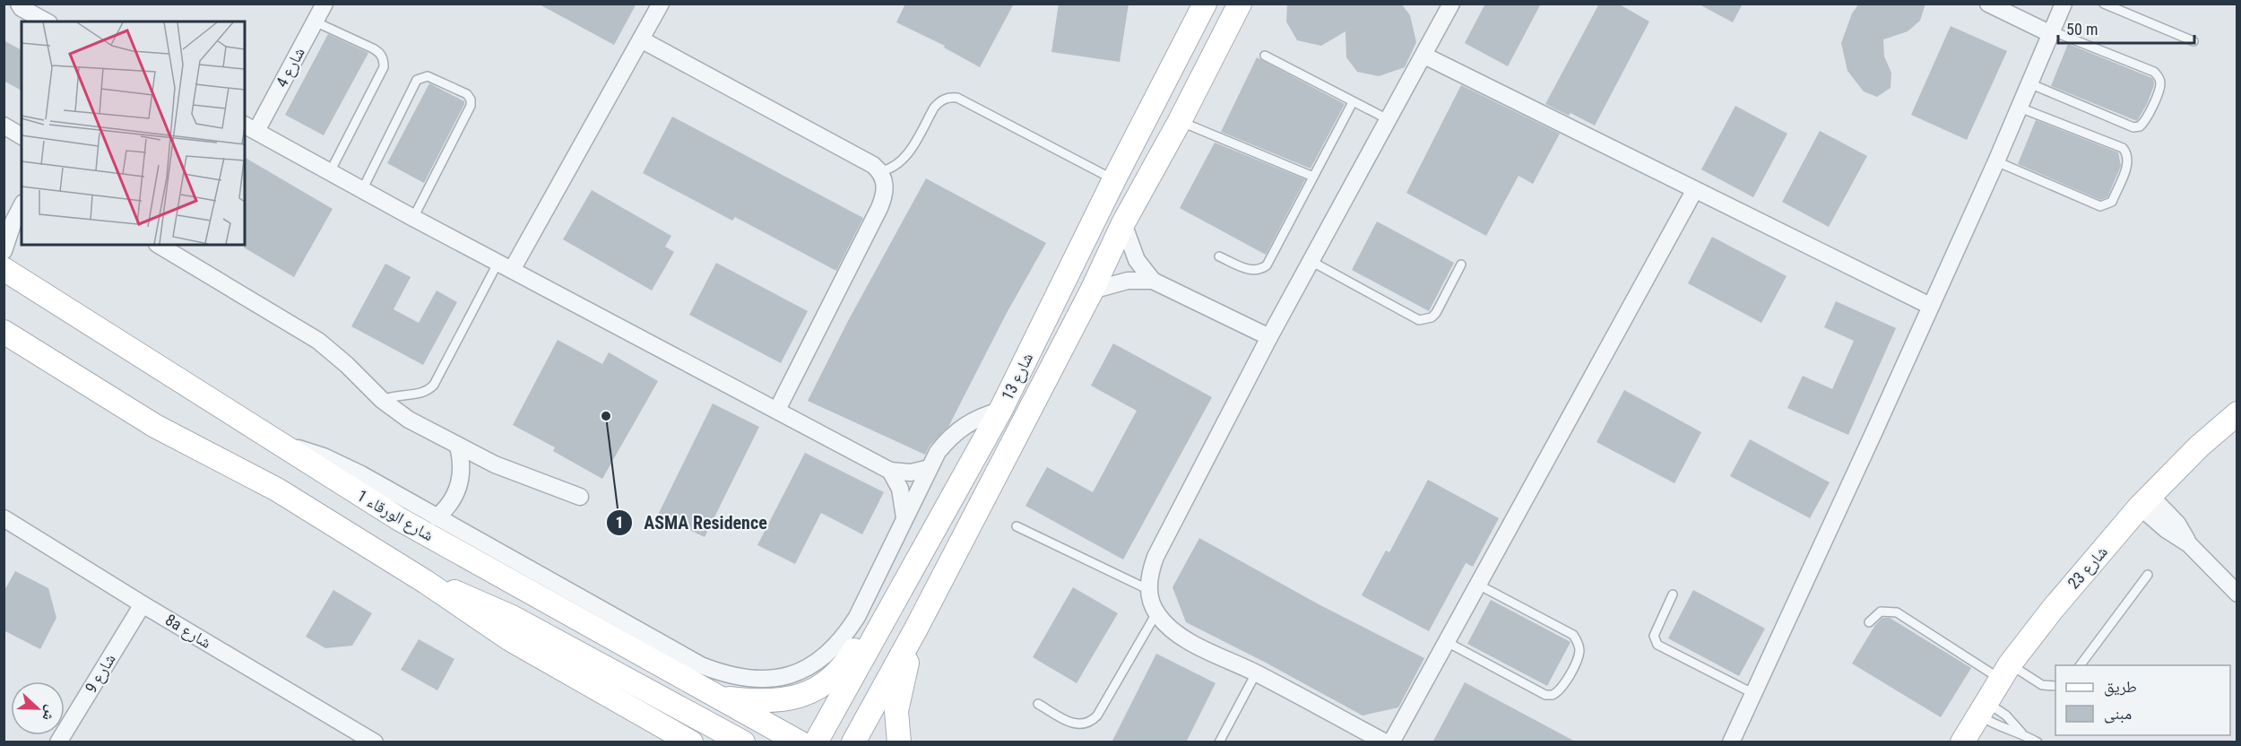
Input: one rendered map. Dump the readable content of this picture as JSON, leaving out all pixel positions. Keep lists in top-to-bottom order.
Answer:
{
  "streets": {
    "main road": ["شارع 13", "شارع الورقاء 1", "شارع 23"],
    "street": ["شارع 4", "8a شارع", "شارع 9"]
  },
  "crossings": [
    ["8a شارع", "شارع 9"]
  ],
  "places": ["ASMA Residence"],
  "legend": ["طريق", "مبنى"],
  "scale_bar": "50 m",
  "north": "right"
}
